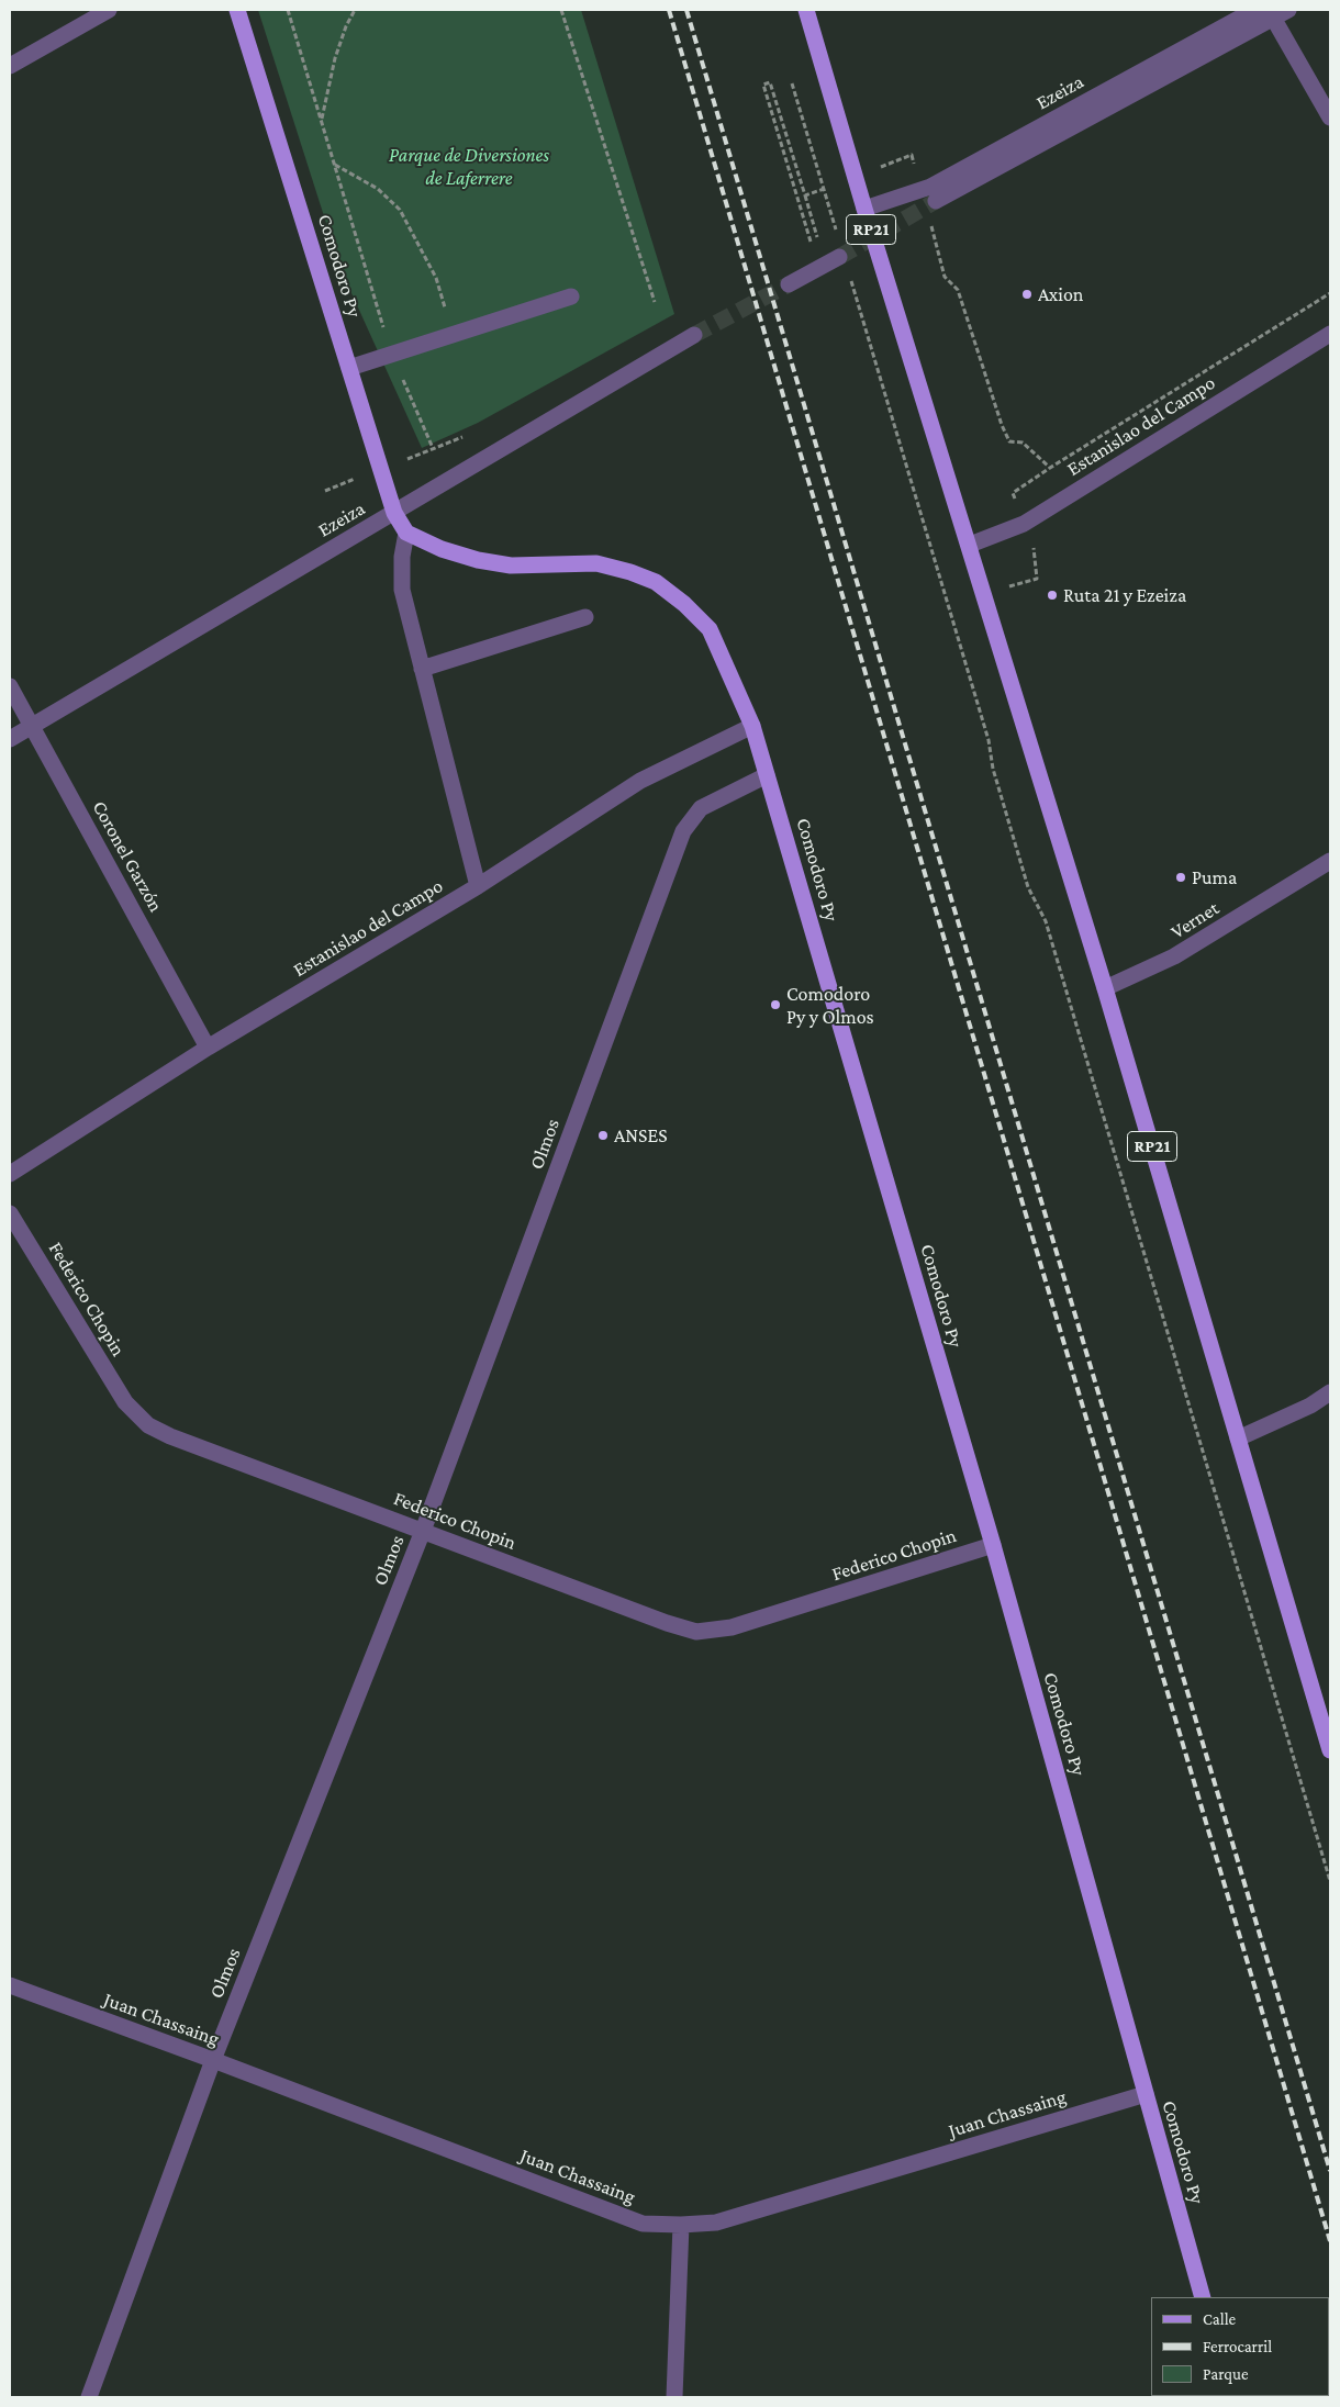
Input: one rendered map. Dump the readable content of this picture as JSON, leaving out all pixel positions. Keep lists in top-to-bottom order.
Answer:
{
  "streets": {
    "main road": ["RP21", "Comodoro Py"],
    "street": [
      "Ezeiza",
      "Estanislao del Campo",
      "Coronel Garzón",
      "Vernet",
      "Olmos",
      "Federico Chopin",
      "Juan Chassaing"
    ]
  },
  "crossings": [
    ["Ezeiza", "RP21"],
    ["Ezeiza", "Comodoro Py"],
    ["Ezeiza", "Coronel Garzón"],
    ["RP21", "Estanislao del Campo"],
    ["RP21", "Vernet"],
    ["Comodoro Py", "Estanislao del Campo"],
    ["Comodoro Py", "Olmos"],
    ["Comodoro Py", "Federico Chopin"],
    ["Comodoro Py", "Juan Chassaing"],
    ["Estanislao del Campo", "Coronel Garzón"],
    ["Olmos", "Federico Chopin"],
    ["Olmos", "Juan Chassaing"]
  ],
  "parks": ["Parque de Diversiones de Laferrere"],
  "places": [
    "Axion",
    "Ruta 21 y Ezeiza",
    "Puma",
    "Comodoro Py y Olmos",
    "ANSES"
  ],
  "legend": ["Calle", "Ferrocarril", "Parque"]
}
